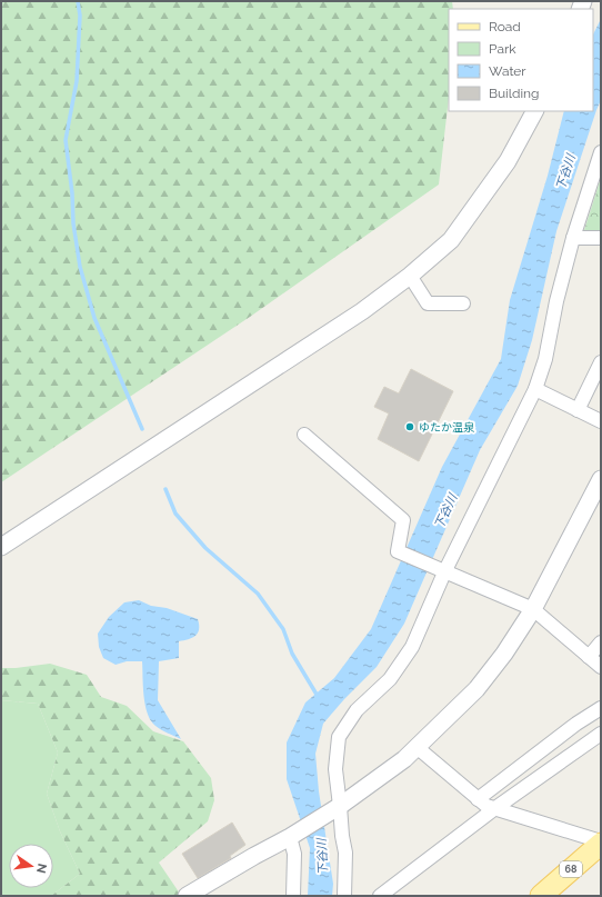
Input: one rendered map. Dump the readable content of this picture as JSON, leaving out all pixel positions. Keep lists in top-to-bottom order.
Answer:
{
  "streets": {
    "main road": ["68"]
  },
  "water": ["下谷川"],
  "places": ["ゆたか温泉"],
  "legend": [
    "Road",
    "Park",
    "Water",
    "Building"
  ],
  "north": "right"
}
